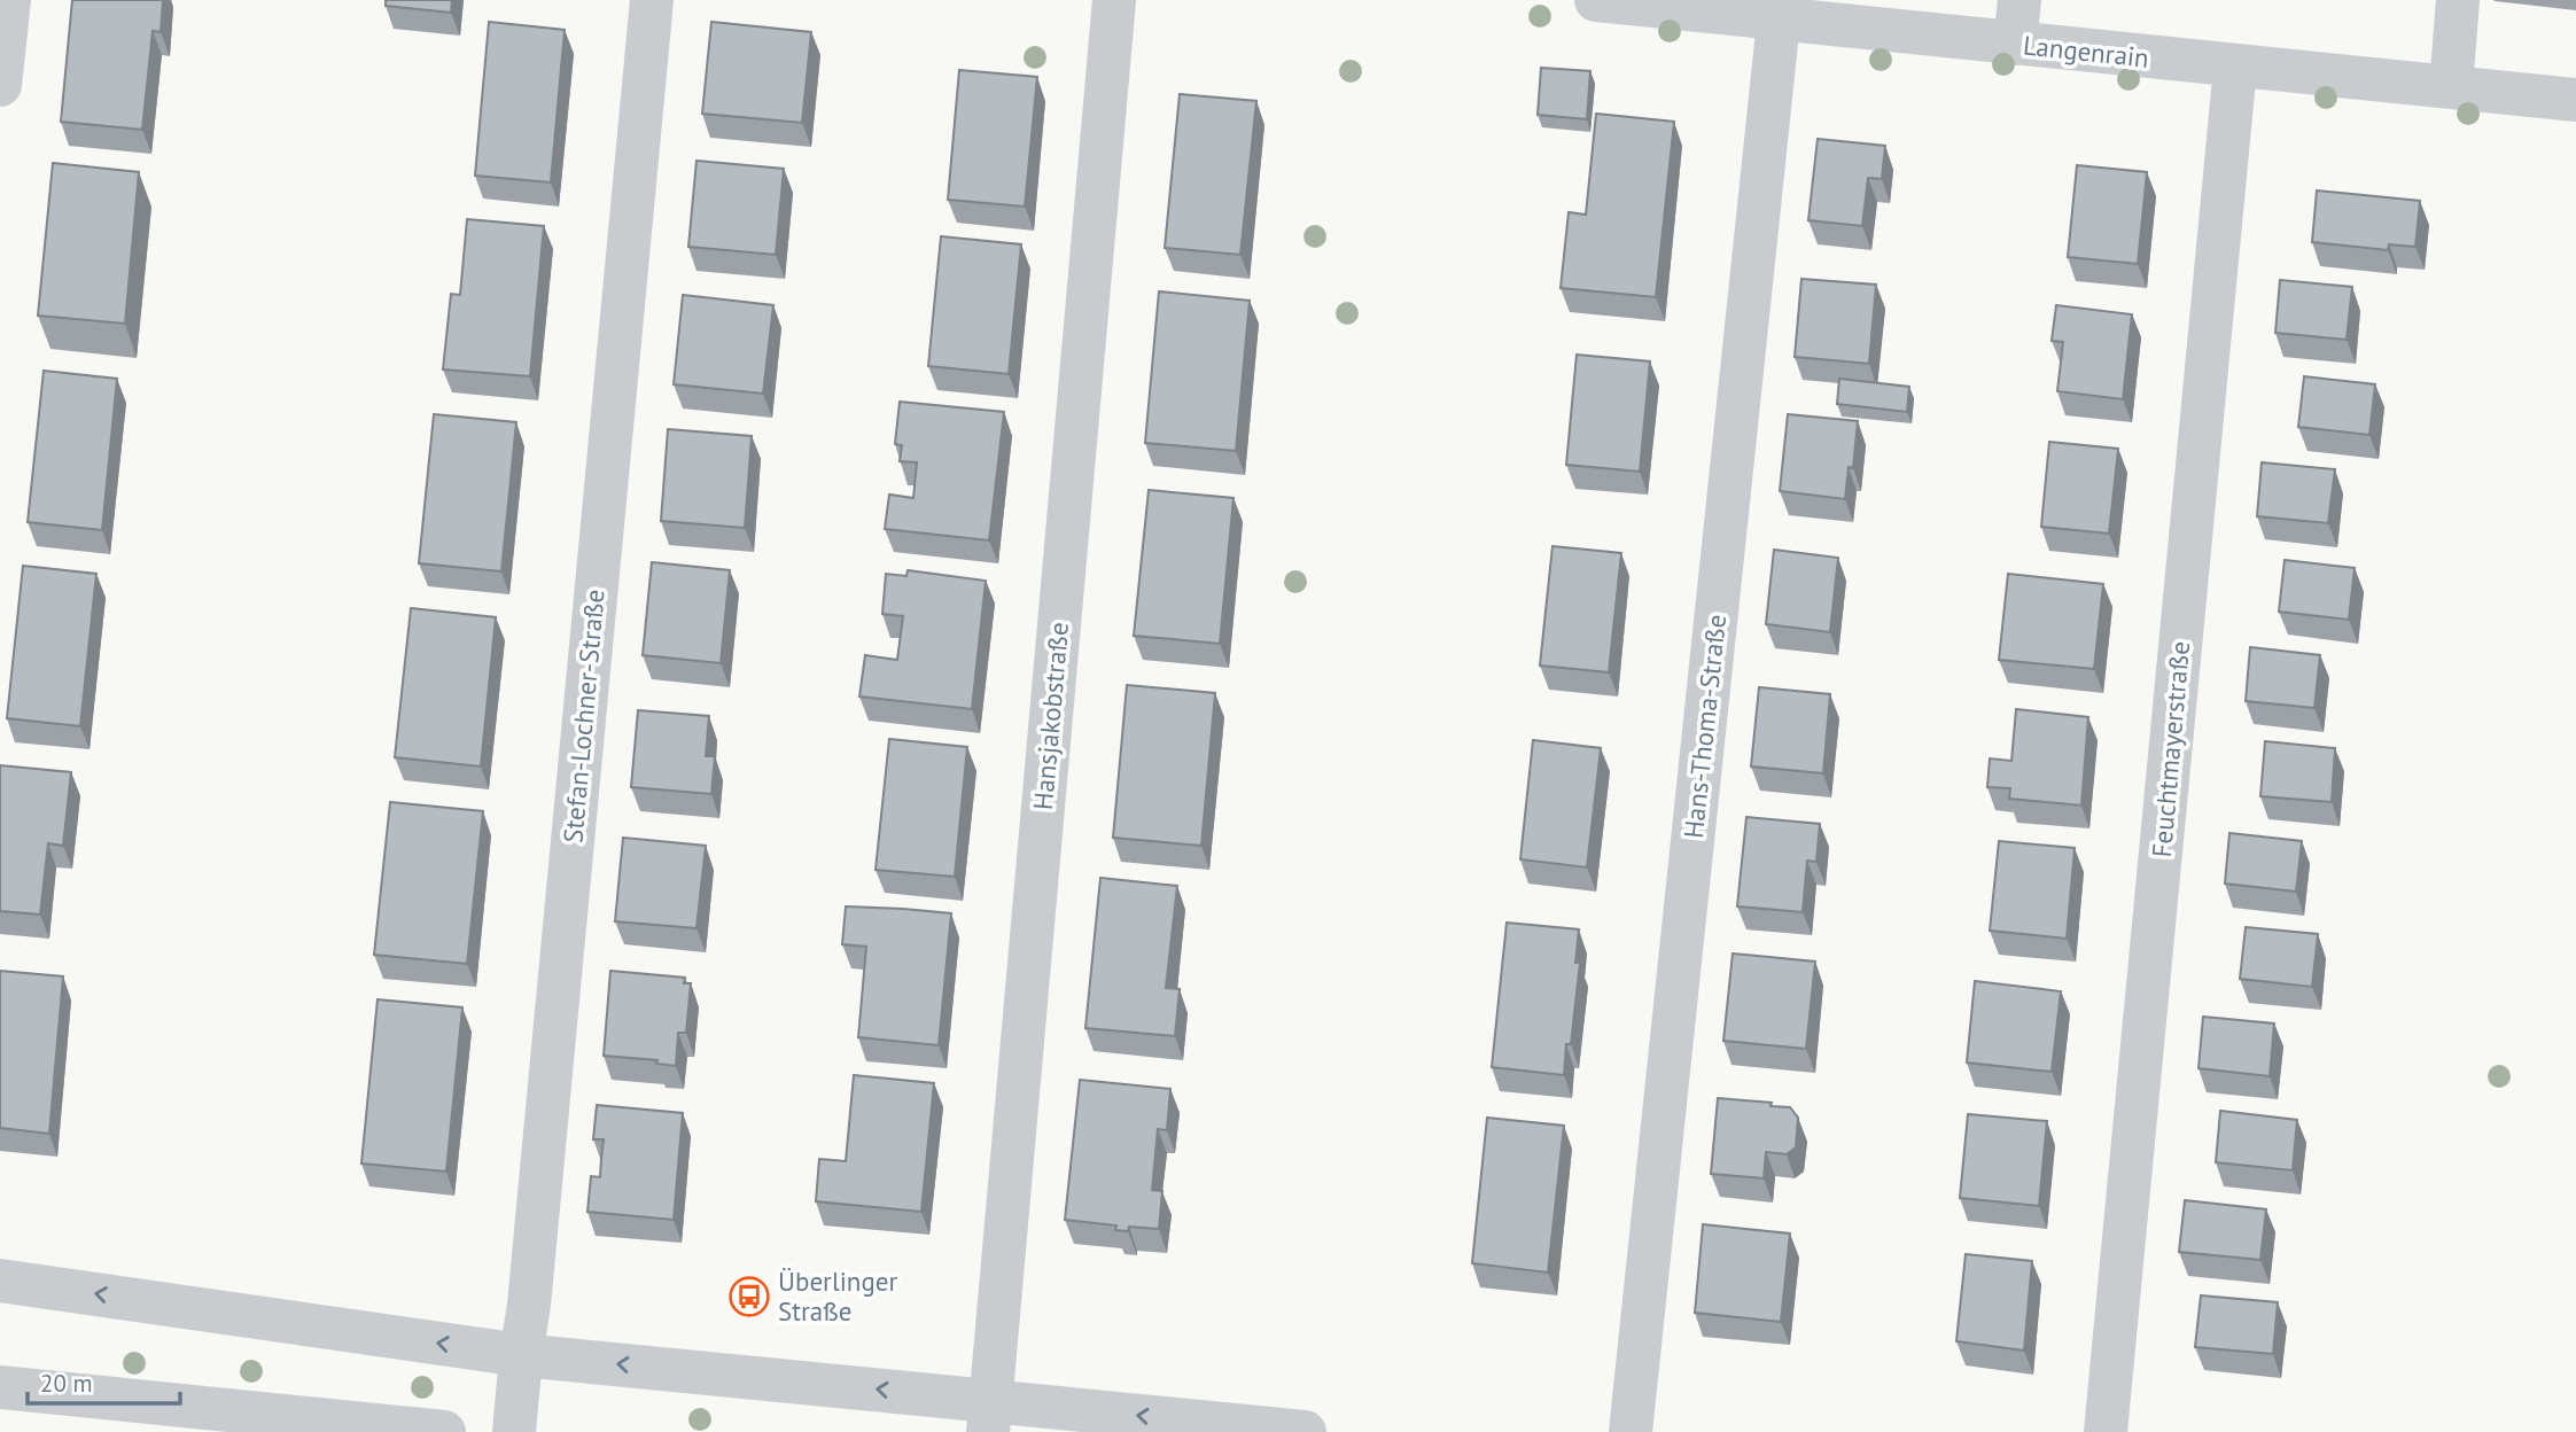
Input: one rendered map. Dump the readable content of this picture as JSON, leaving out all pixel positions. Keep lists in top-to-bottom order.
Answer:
{
  "streets": {
    "street": [
      "Langenrain",
      "Stefan-Lochner-Straße",
      "Hansjakobstraße",
      "Hans-Thoma-Straße",
      "Feuchtmayerstraße"
    ]
  },
  "crossings": [
    ["Langenrain", "Hans-Thoma-Straße"],
    ["Langenrain", "Feuchtmayerstraße"]
  ],
  "places": {
    "bus stop": ["Überlinger Straße"]
  },
  "scale_bar": "20 m"
}
